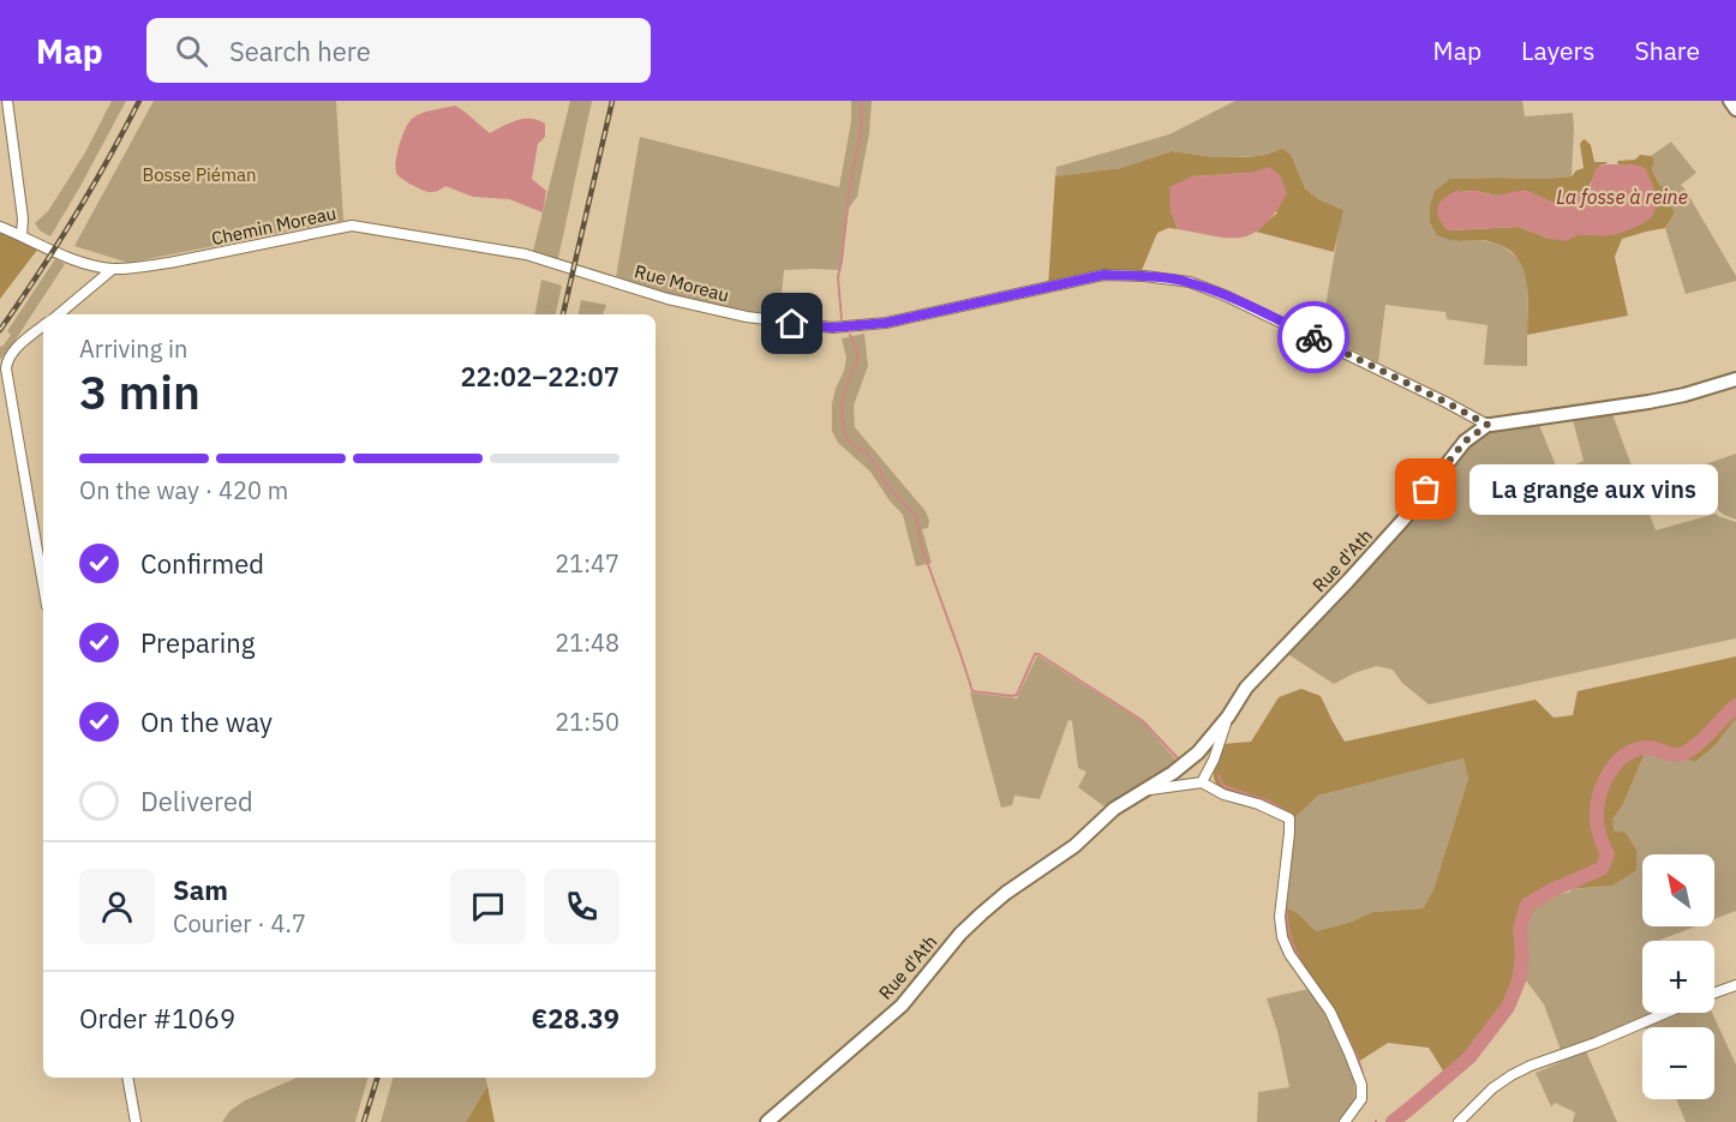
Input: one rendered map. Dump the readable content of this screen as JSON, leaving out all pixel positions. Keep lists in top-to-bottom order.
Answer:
{
  "streets": {
    "street": ["Chemin Moreau", "Rue Moreau", "Rue d'Ath"]
  },
  "crossings": [
    ["Chemin Moreau", "Rue Moreau"],
    ["Rue Moreau", "Rue d'Ath"]
  ],
  "water": ["La fosse à reine"],
  "parks": ["Bosse Piéman"],
  "places": ["La grange aux vins"],
  "north": "top left",
  "page": {
    "header": "Map",
    "search": "Search here",
    "nav": ["Map", "Layers", "Share"],
    "heading": ["3 min", "Arriving in", "22:02–22:07"],
    "panel": [
      "Sam",
      "Courier · 4.7",
      "Order #1069",
      "€28.39"
    ],
    "bar": "On the way · 420 m",
    "bubble": "La grange aux vins",
    "list": [
      ["Confirmed", "21:47"],
      ["Preparing", "21:48"],
      ["On the way", "21:50"],
      "Delivered"
    ],
    "map_buttons": ["+", "−"]
  }
}
